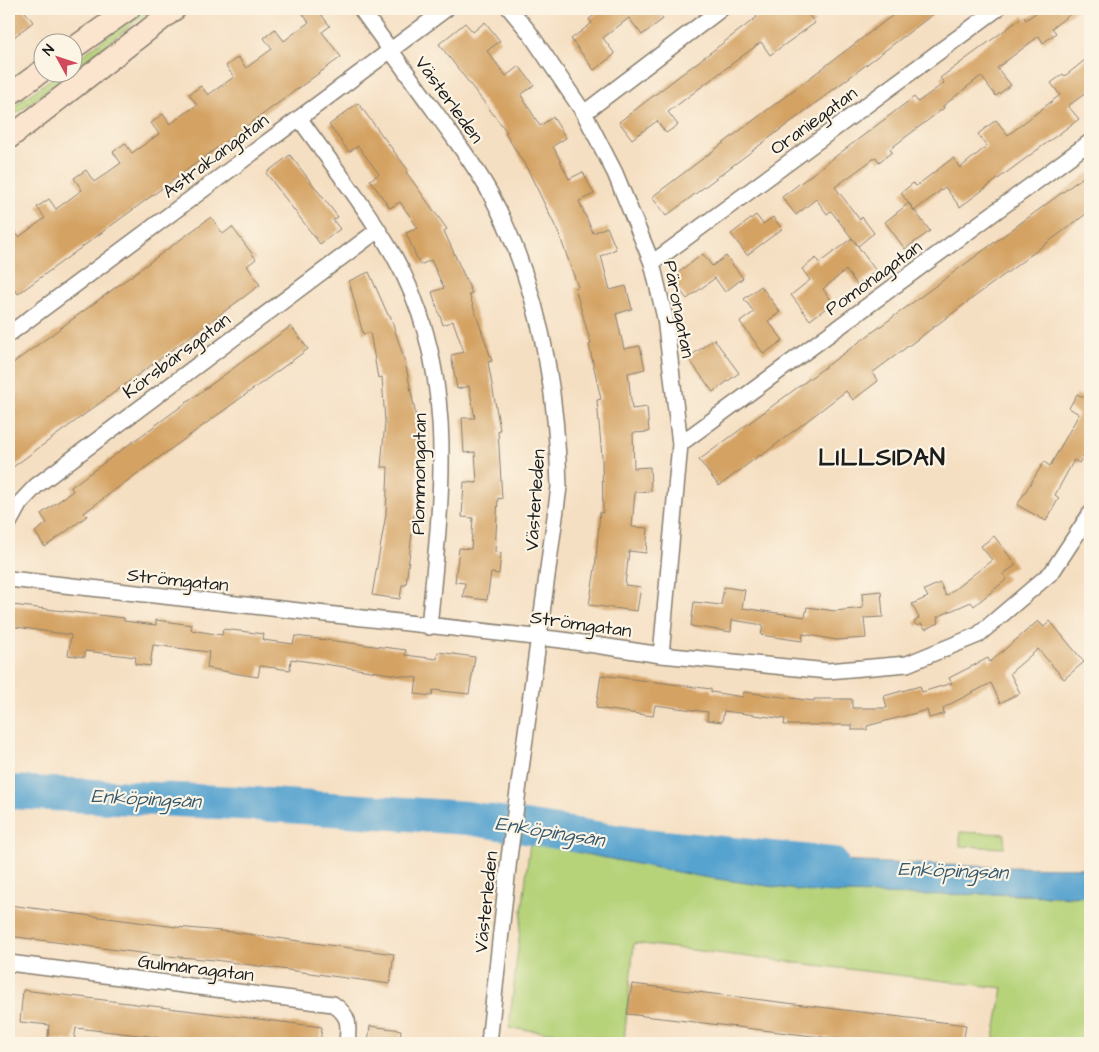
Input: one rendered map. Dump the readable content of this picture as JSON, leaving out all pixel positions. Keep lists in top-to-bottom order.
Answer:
{
  "streets": {
    "street": [
      "Västerleden",
      "Oraniegatan",
      "Astrakangatan",
      "Pomonagatan",
      "Pärongatan",
      "Körsbärsgatan",
      "Plommongatan",
      "Strömgatan",
      "Gulmåragatan"
    ]
  },
  "crossings": [
    ["Västerleden", "Astrakangatan"],
    ["Västerleden", "Strömgatan"],
    ["Oraniegatan", "Pärongatan"],
    ["Astrakangatan", "Plommongatan"],
    ["Pomonagatan", "Pärongatan"],
    ["Pärongatan", "Strömgatan"],
    ["Körsbärsgatan", "Plommongatan"],
    ["Plommongatan", "Strömgatan"]
  ],
  "districts": ["LILLSIDAN"],
  "water": ["Enköpingsån"],
  "north": "top left"
}
